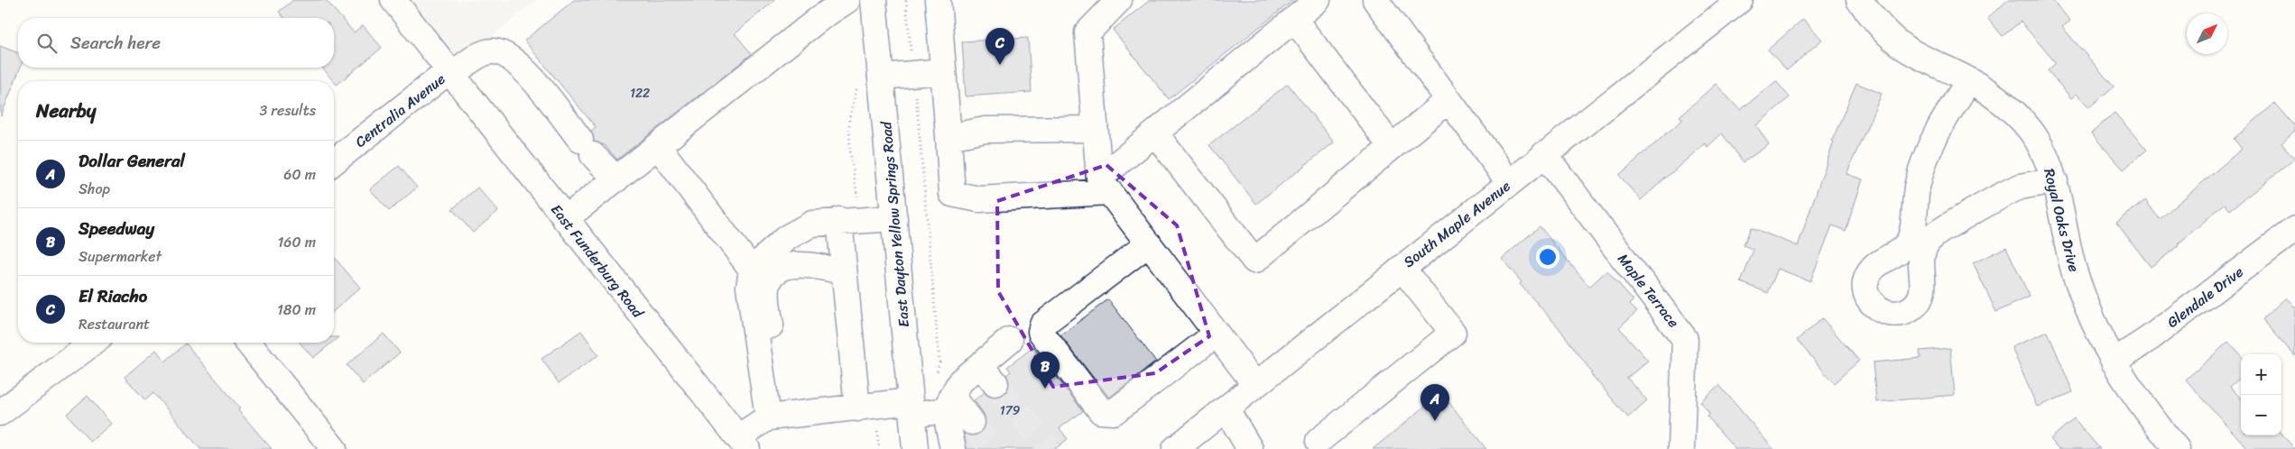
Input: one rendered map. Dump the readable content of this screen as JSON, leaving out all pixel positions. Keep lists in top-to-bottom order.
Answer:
{
  "streets": {
    "street": [
      "Centralia Avenue",
      "Royal Oaks Drive",
      "South Maple Avenue",
      "East Dayton Yellow Springs Road",
      "East Funderburg Road",
      "Maple Terrace",
      "Glendale Drive"
    ]
  },
  "crossings": [
    ["Centralia Avenue", "East Funderburg Road"],
    ["Royal Oaks Drive", "Glendale Drive"],
    ["South Maple Avenue", "Maple Terrace"]
  ],
  "house_numbers": ["122", "179"],
  "north": "top right",
  "page": {
    "search": "Search here",
    "pins": ["C", "B", "A"],
    "heading": ["Nearby", "3 results"],
    "list": [
      {
        "mark": "A",
        "name": "Dollar General",
        "note": "Shop",
        "value": "60 m"
      },
      {
        "mark": "B",
        "name": "Speedway",
        "note": "Supermarket",
        "value": "160 m"
      },
      {
        "mark": "C",
        "name": "El Riacho",
        "note": "Restaurant",
        "value": "180 m"
      }
    ],
    "map_buttons": ["+", "−"]
  }
}
